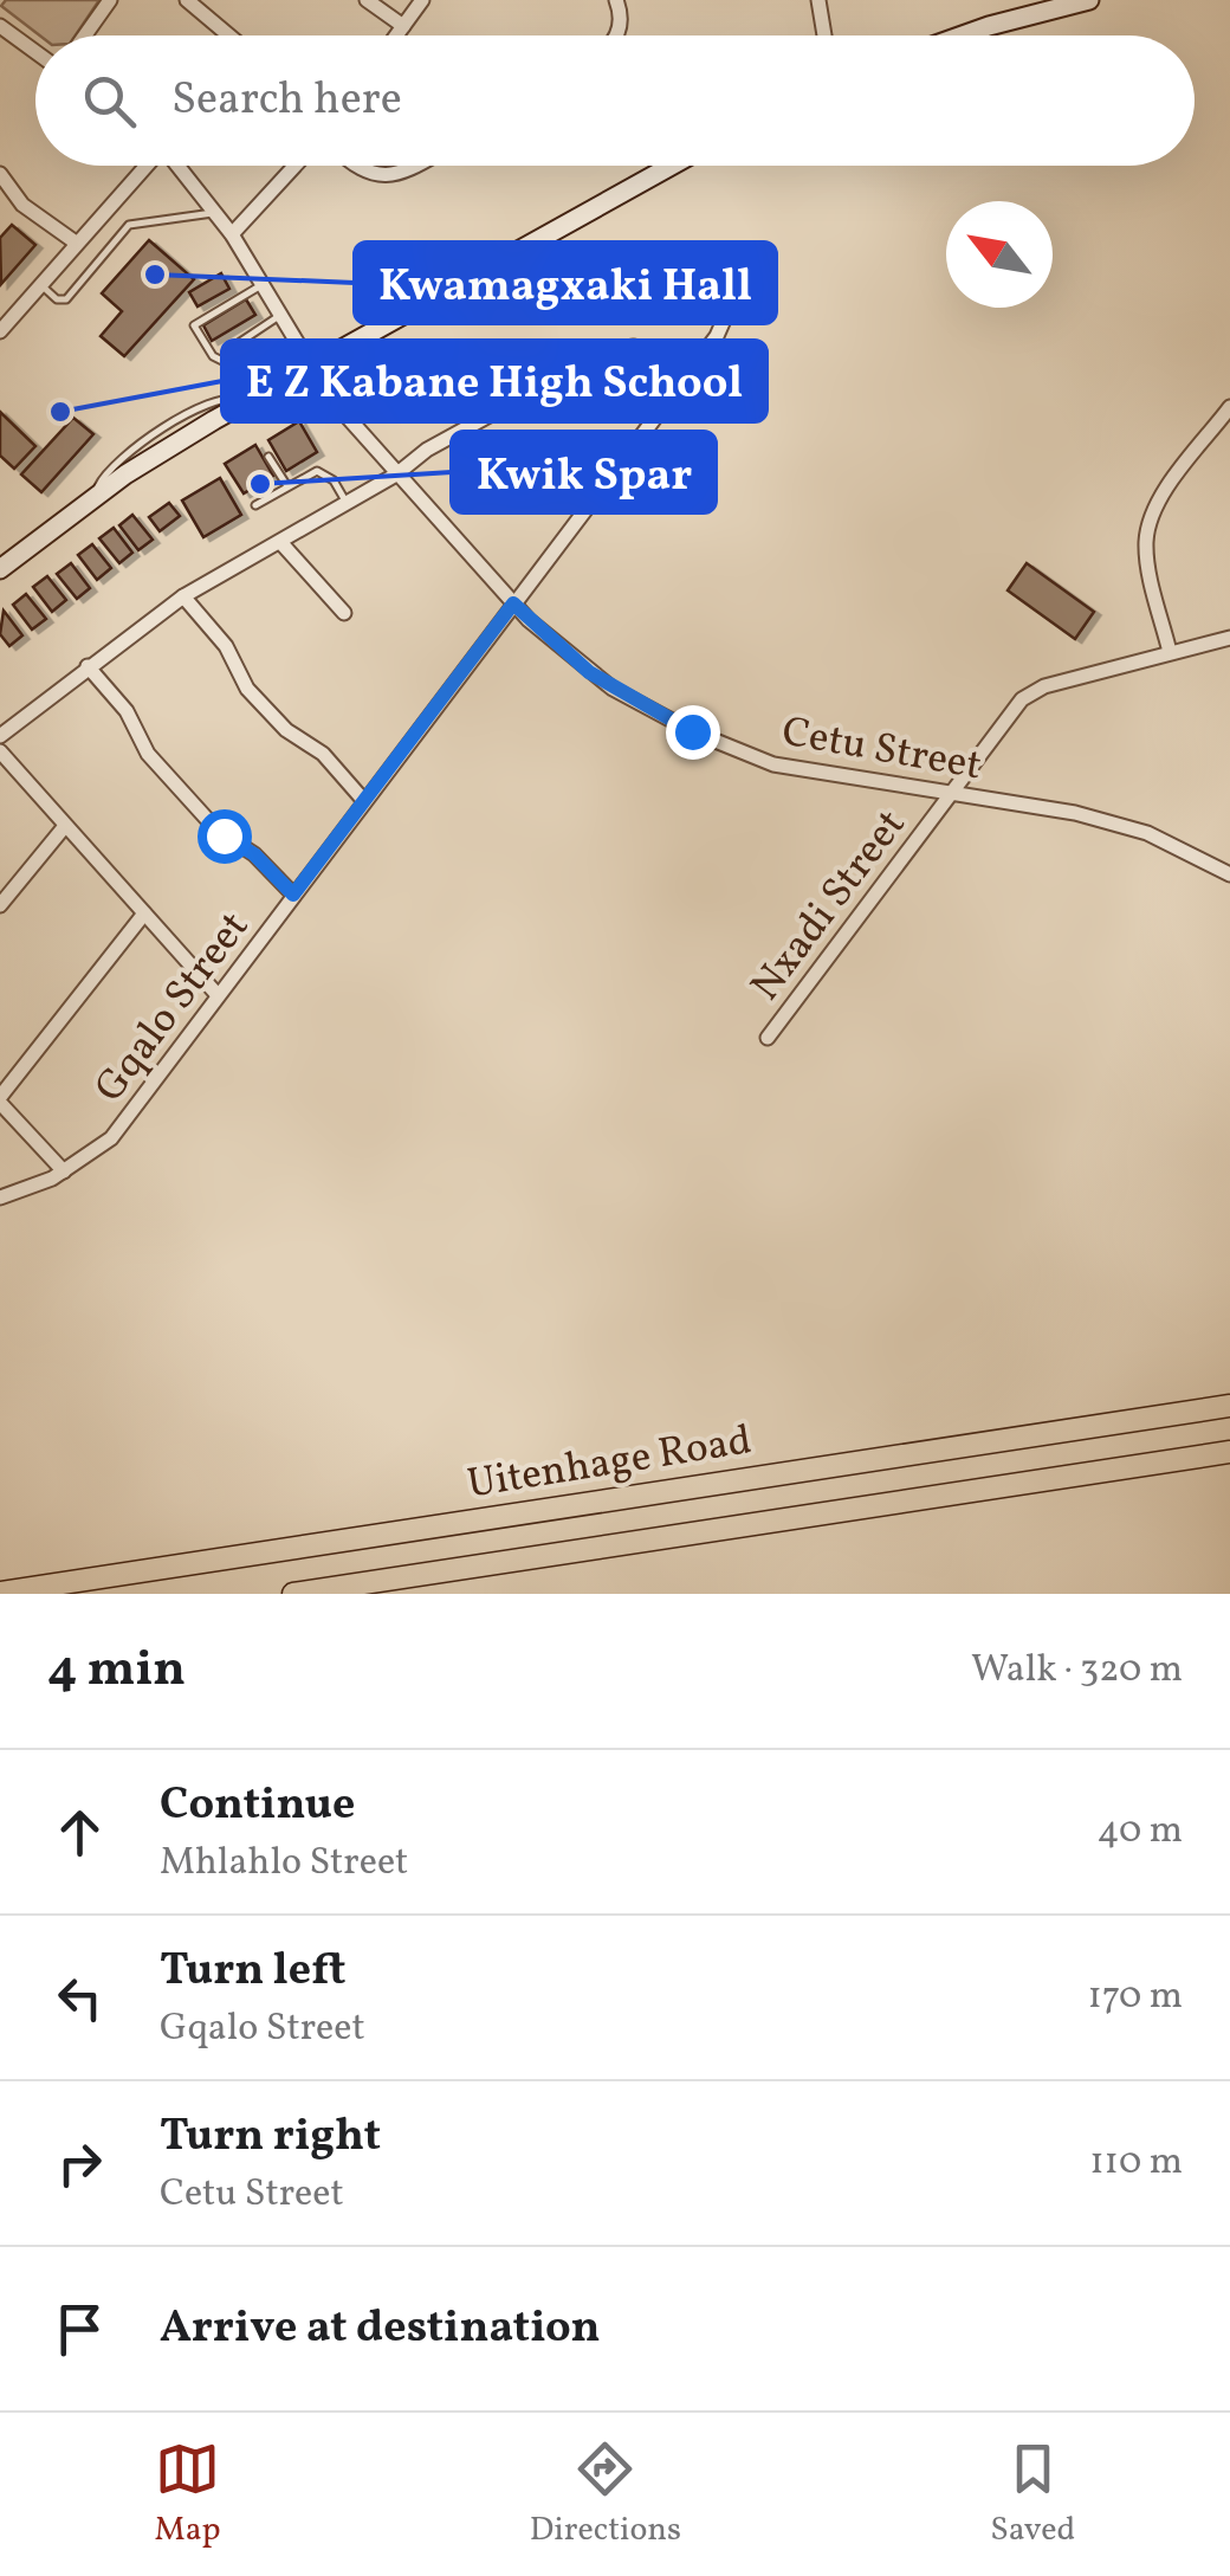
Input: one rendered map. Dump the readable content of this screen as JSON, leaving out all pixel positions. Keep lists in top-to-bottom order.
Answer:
{
  "streets": {
    "main road": ["Uitenhage Road"],
    "street": ["Cetu Street", "Nxadi Street", "Gqalo Street"]
  },
  "crossings": [
    ["Cetu Street", "Nxadi Street"],
    ["Cetu Street", "Gqalo Street"]
  ],
  "places": ["Kwamagxaki Hall", "E Z Kabane High School", "Kwik Spar"],
  "north": "top left",
  "page": {
    "search": "Search here",
    "heading": ["4 min", "Walk · 320 m"],
    "list": [
      ["Continue", "Mhlahlo Street", "40 m"],
      ["Turn left", "Gqalo Street", "170 m"],
      ["Turn right", "Cetu Street", "110 m"],
      "Arrive at destination"
    ],
    "nav": ["Map", "Directions", "Saved"]
  }
}
